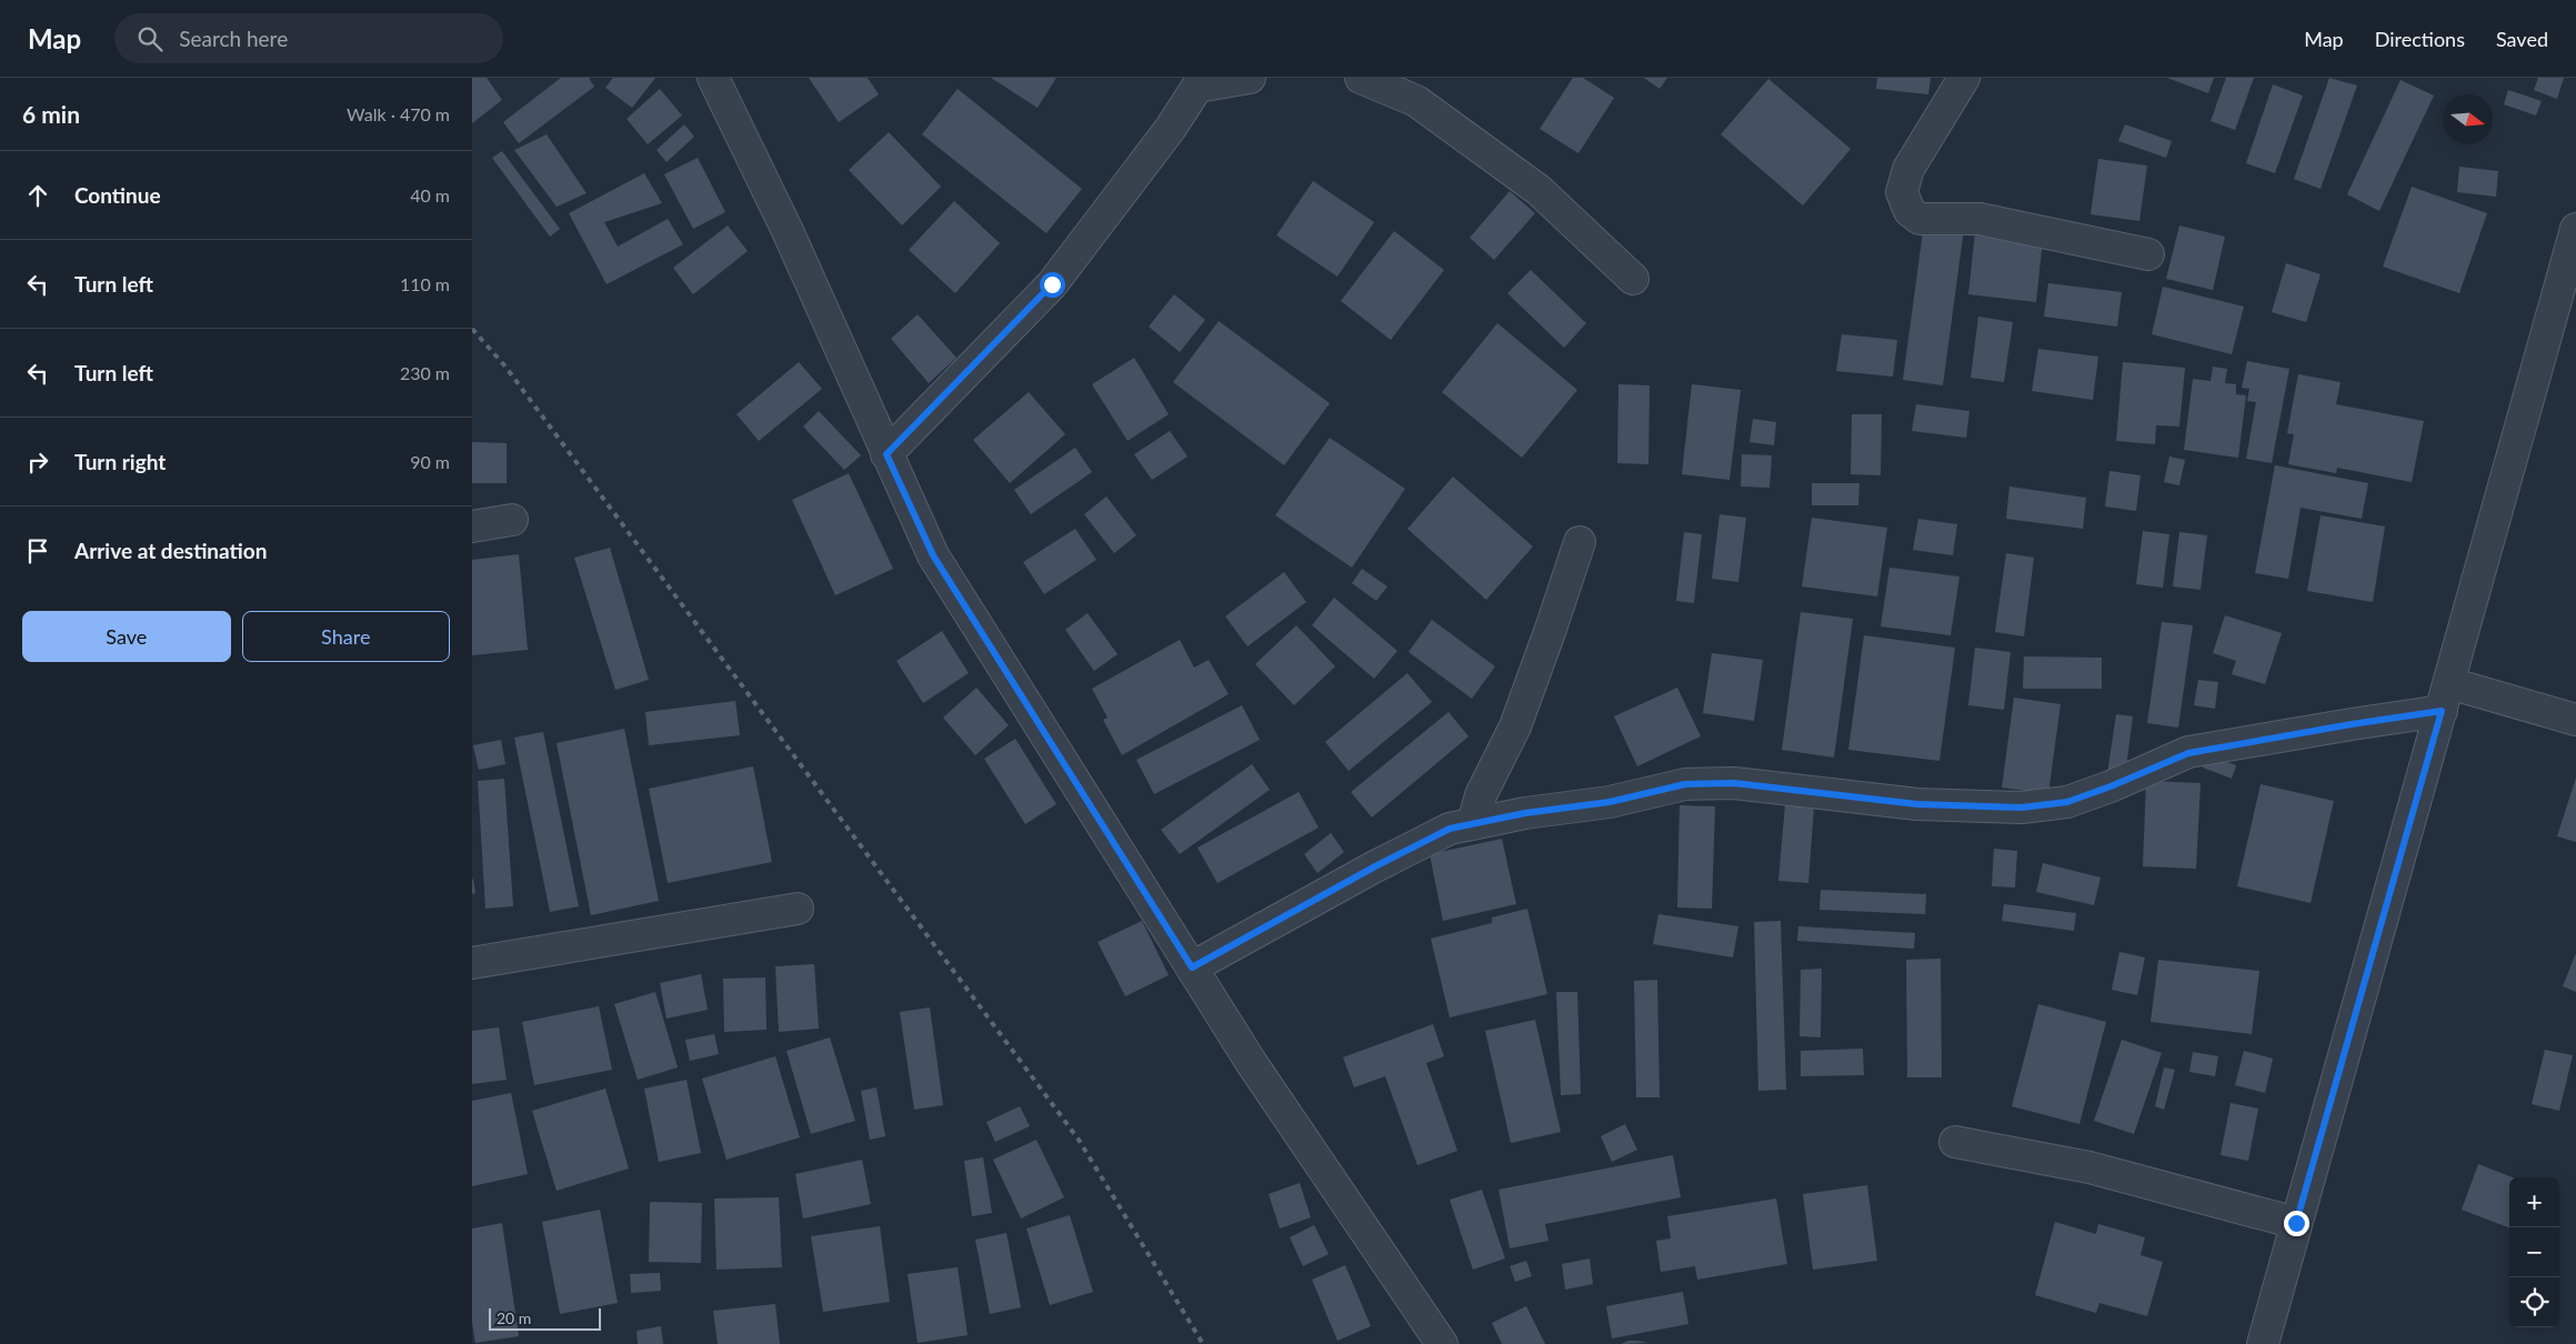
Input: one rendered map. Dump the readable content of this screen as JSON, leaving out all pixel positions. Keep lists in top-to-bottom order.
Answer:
{
  "scale_bar": "20 m",
  "north": "right",
  "page": {
    "header": "Map",
    "search": "Search here",
    "nav": ["Map", "Directions", "Saved"],
    "heading": ["6 min", "Walk · 470 m"],
    "list": [
      ["Continue", "40 m"],
      ["Turn left", "110 m"],
      ["Turn left", "230 m"],
      ["Turn right", "90 m"],
      "Arrive at destination"
    ],
    "buttons": ["Save", "Share"],
    "map_buttons": ["+", "−"],
    "scale": "20 m"
  }
}
